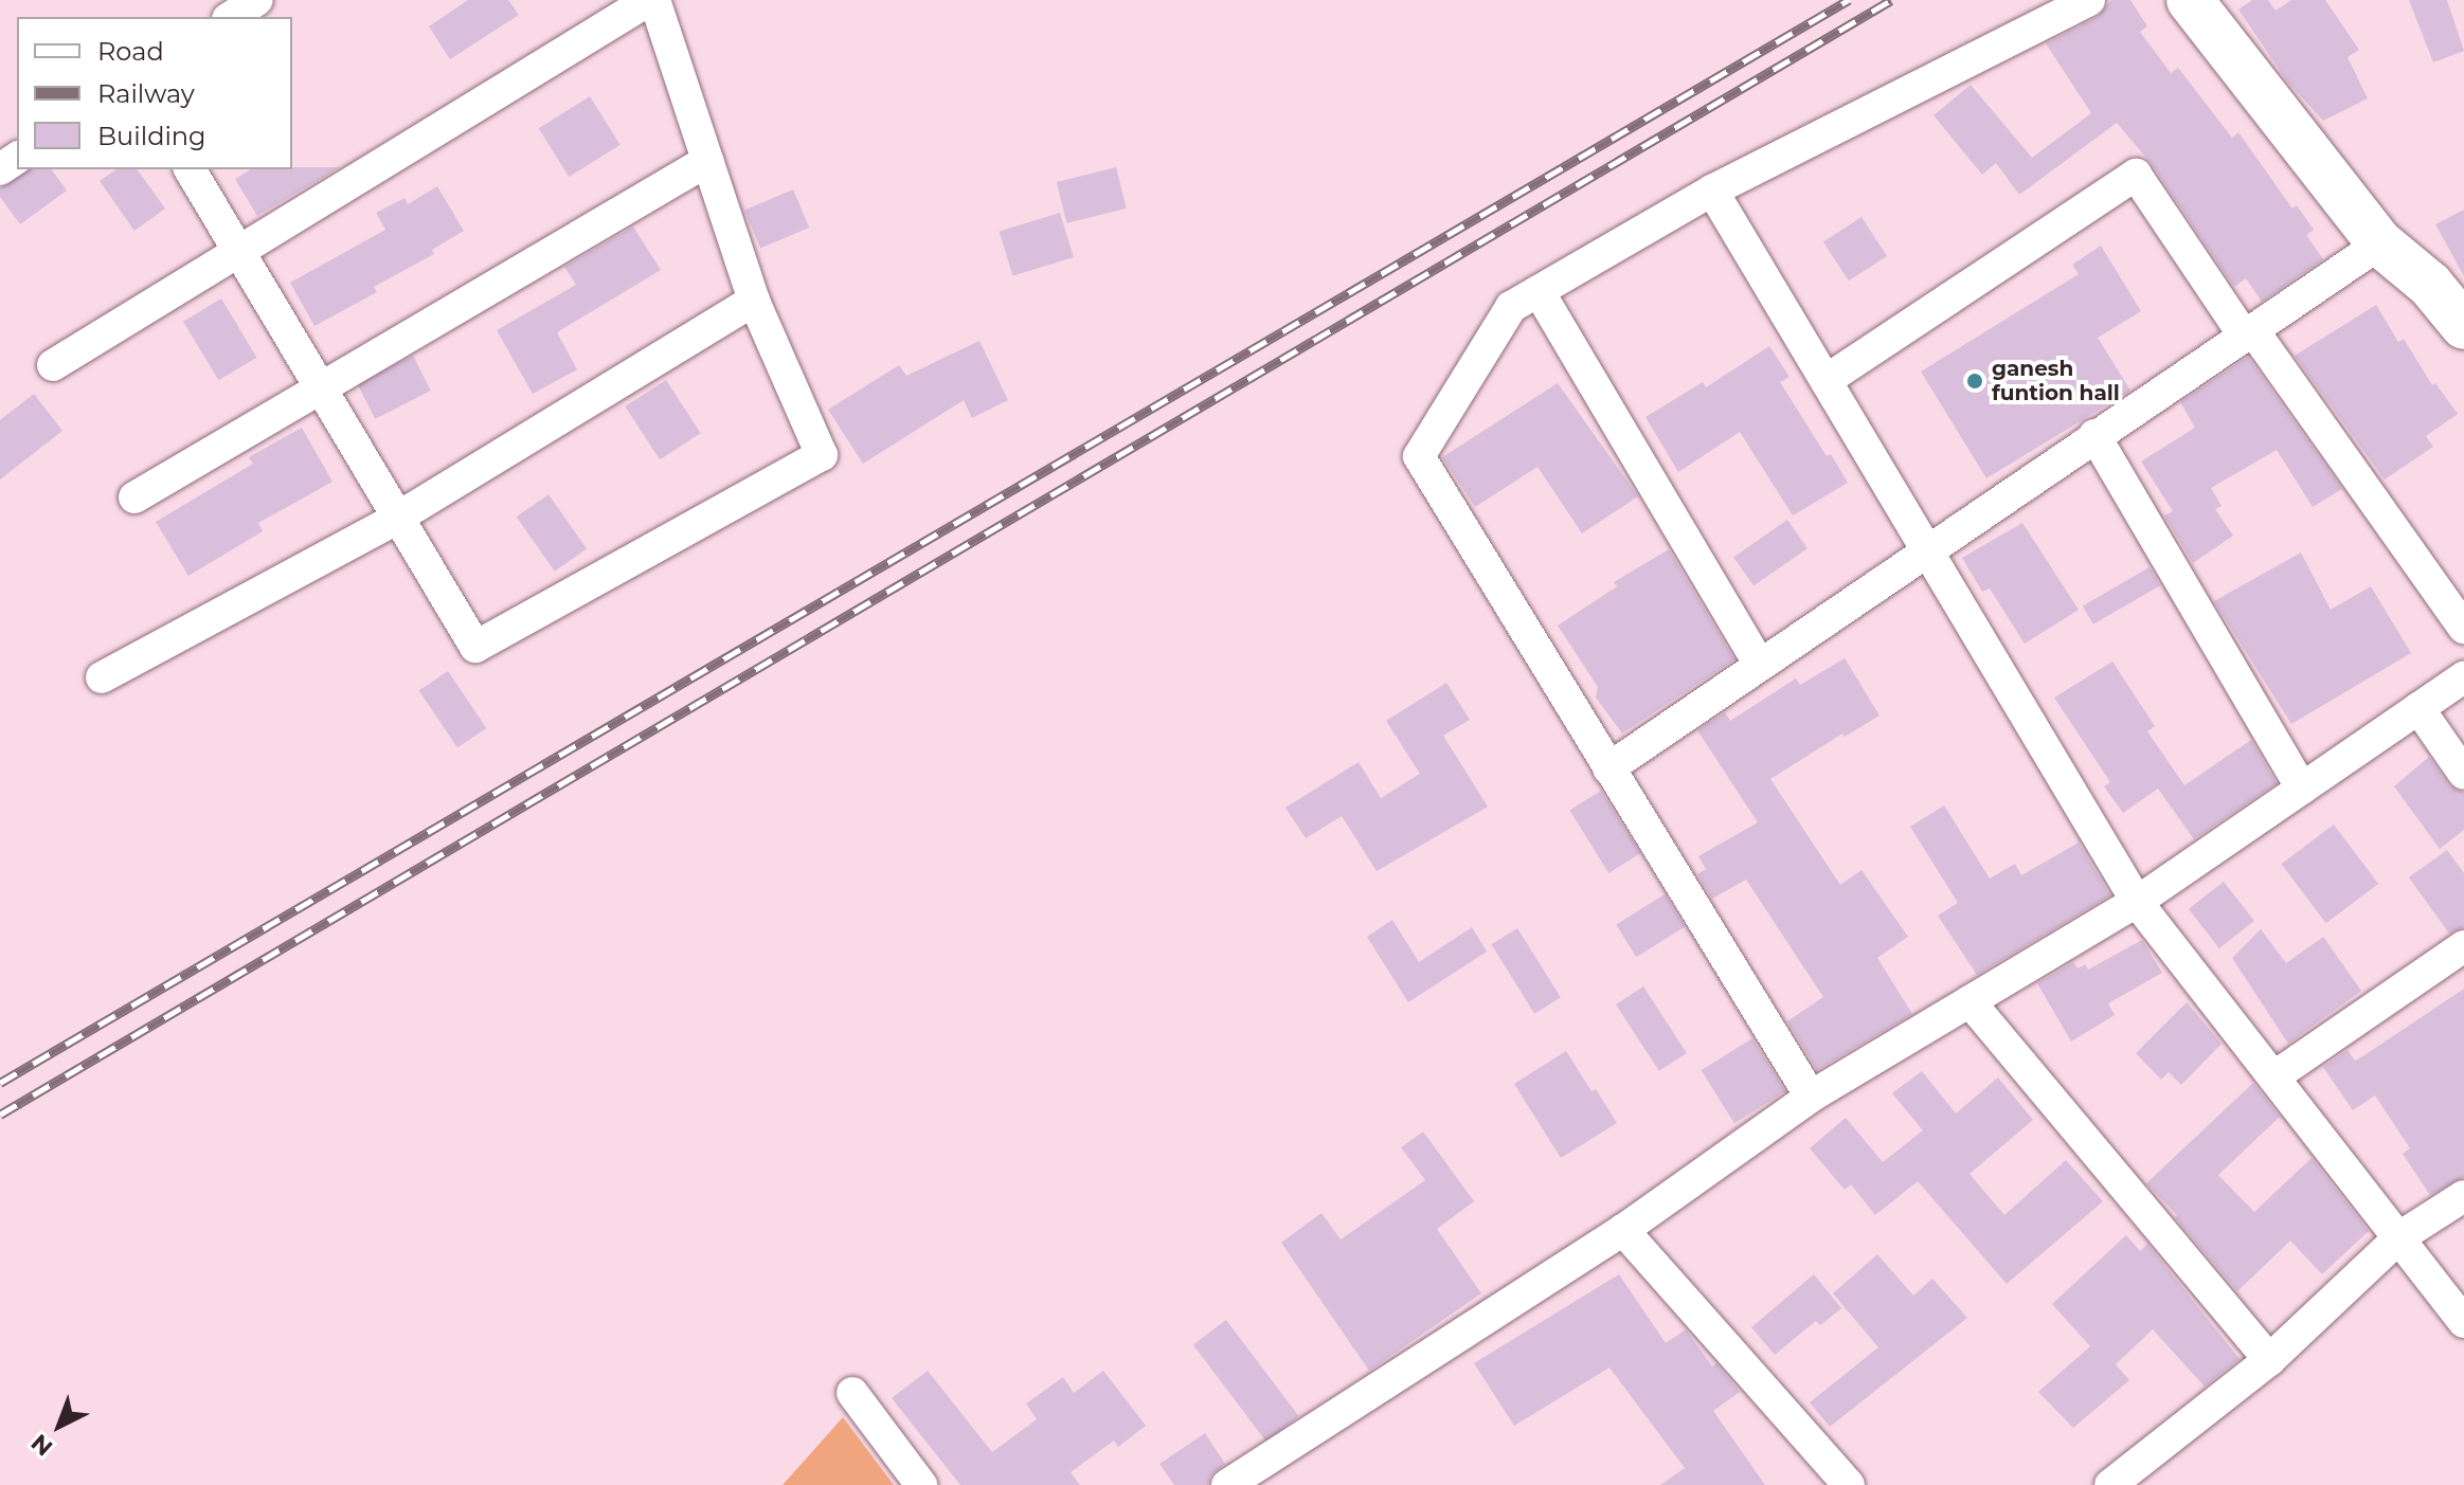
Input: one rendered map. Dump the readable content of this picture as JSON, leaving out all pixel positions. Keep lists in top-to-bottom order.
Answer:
{
  "places": ["ganesh funtion hall"],
  "legend": ["Road", "Railway", "Building"],
  "north": "bottom left"
}
